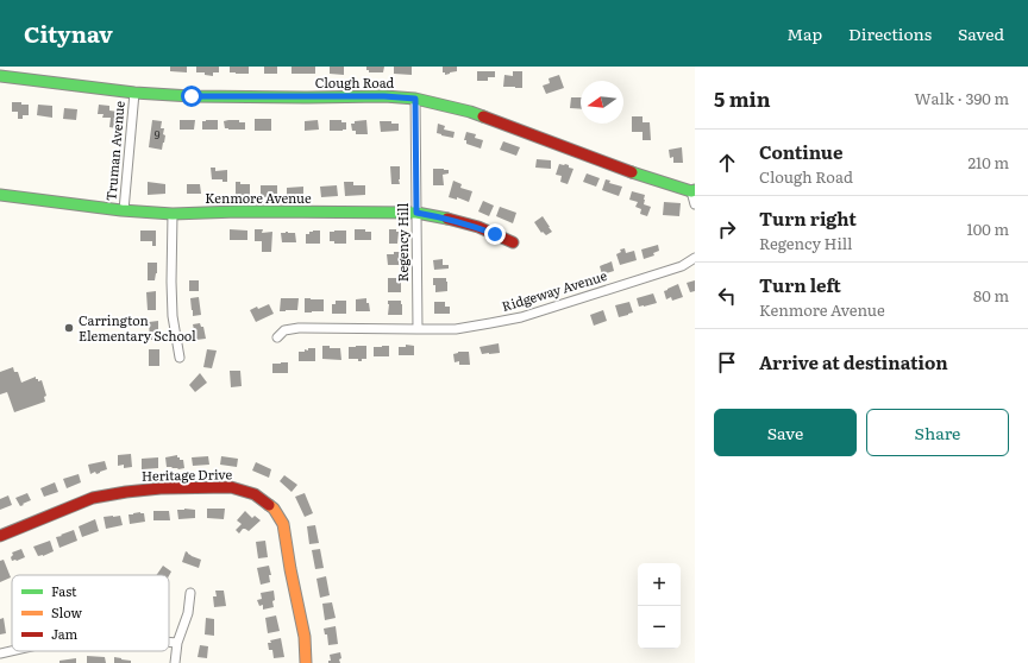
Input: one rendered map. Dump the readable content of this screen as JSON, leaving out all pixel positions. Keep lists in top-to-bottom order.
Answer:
{
  "streets": {
    "street": [
      "Clough Road",
      "Truman Avenue",
      "Kenmore Avenue",
      "Regency Hill",
      "Ridgeway Avenue",
      "Heritage Drive"
    ]
  },
  "crossings": [
    ["Clough Road", "Truman Avenue"],
    ["Clough Road", "Regency Hill"],
    ["Truman Avenue", "Kenmore Avenue"],
    ["Kenmore Avenue", "Regency Hill"],
    ["Regency Hill", "Ridgeway Avenue"]
  ],
  "places": ["Carrington Elementary School"],
  "house_numbers": ["9"],
  "legend": ["Fast", "Slow", "Jam"],
  "north": "left",
  "page": {
    "header": "Citynav",
    "nav": ["Map", "Directions", "Saved"],
    "heading": ["5 min", "Walk · 390 m"],
    "list": [
      ["Continue", "Clough Road", "210 m"],
      ["Turn right", "Regency Hill", "100 m"],
      ["Turn left", "Kenmore Avenue", "80 m"],
      "Arrive at destination"
    ],
    "buttons": ["Save", "Share"],
    "map_buttons": ["+", "−"]
  }
}
